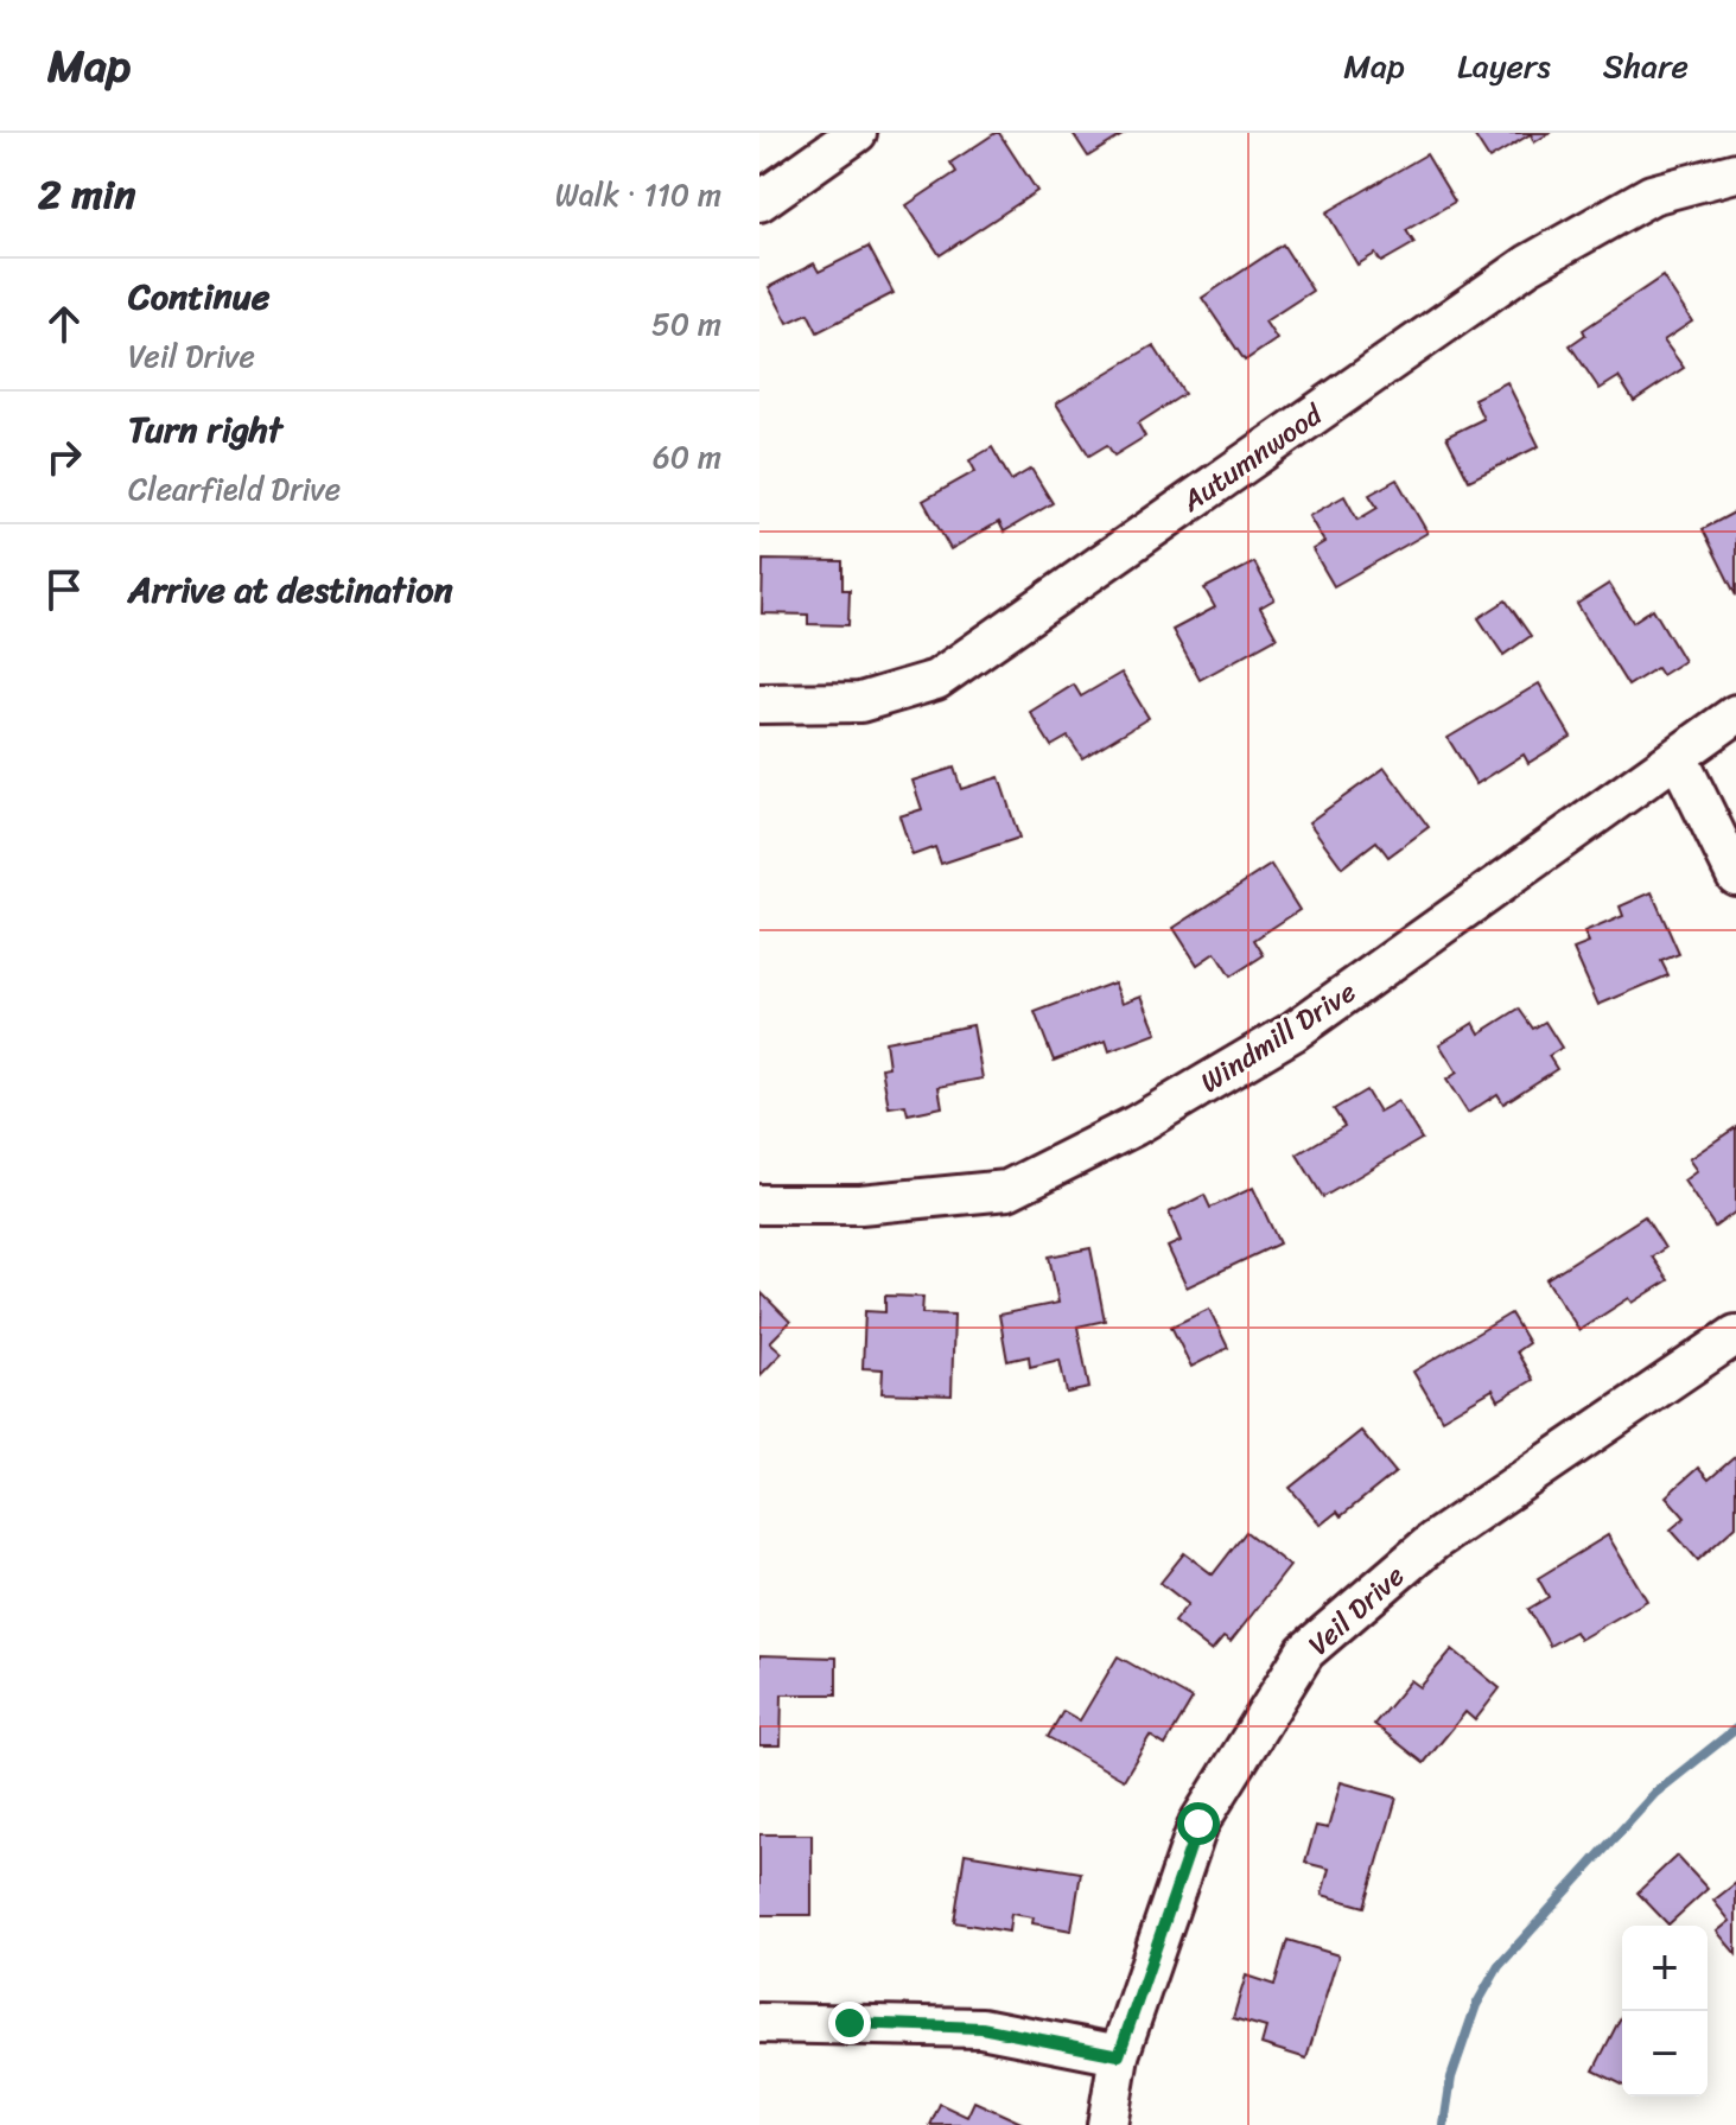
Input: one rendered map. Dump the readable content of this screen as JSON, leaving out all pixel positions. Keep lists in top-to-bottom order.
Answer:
{
  "streets": {
    "street": ["Autumnwood", "Windmill Drive", "Veil Drive"]
  },
  "page": {
    "header": "Map",
    "nav": ["Map", "Layers", "Share"],
    "heading": ["2 min", "Walk · 110 m"],
    "list": [
      ["Continue", "Veil Drive", "50 m"],
      ["Turn right", "Clearfield Drive", "60 m"],
      "Arrive at destination"
    ],
    "map_buttons": ["+", "−"]
  }
}
